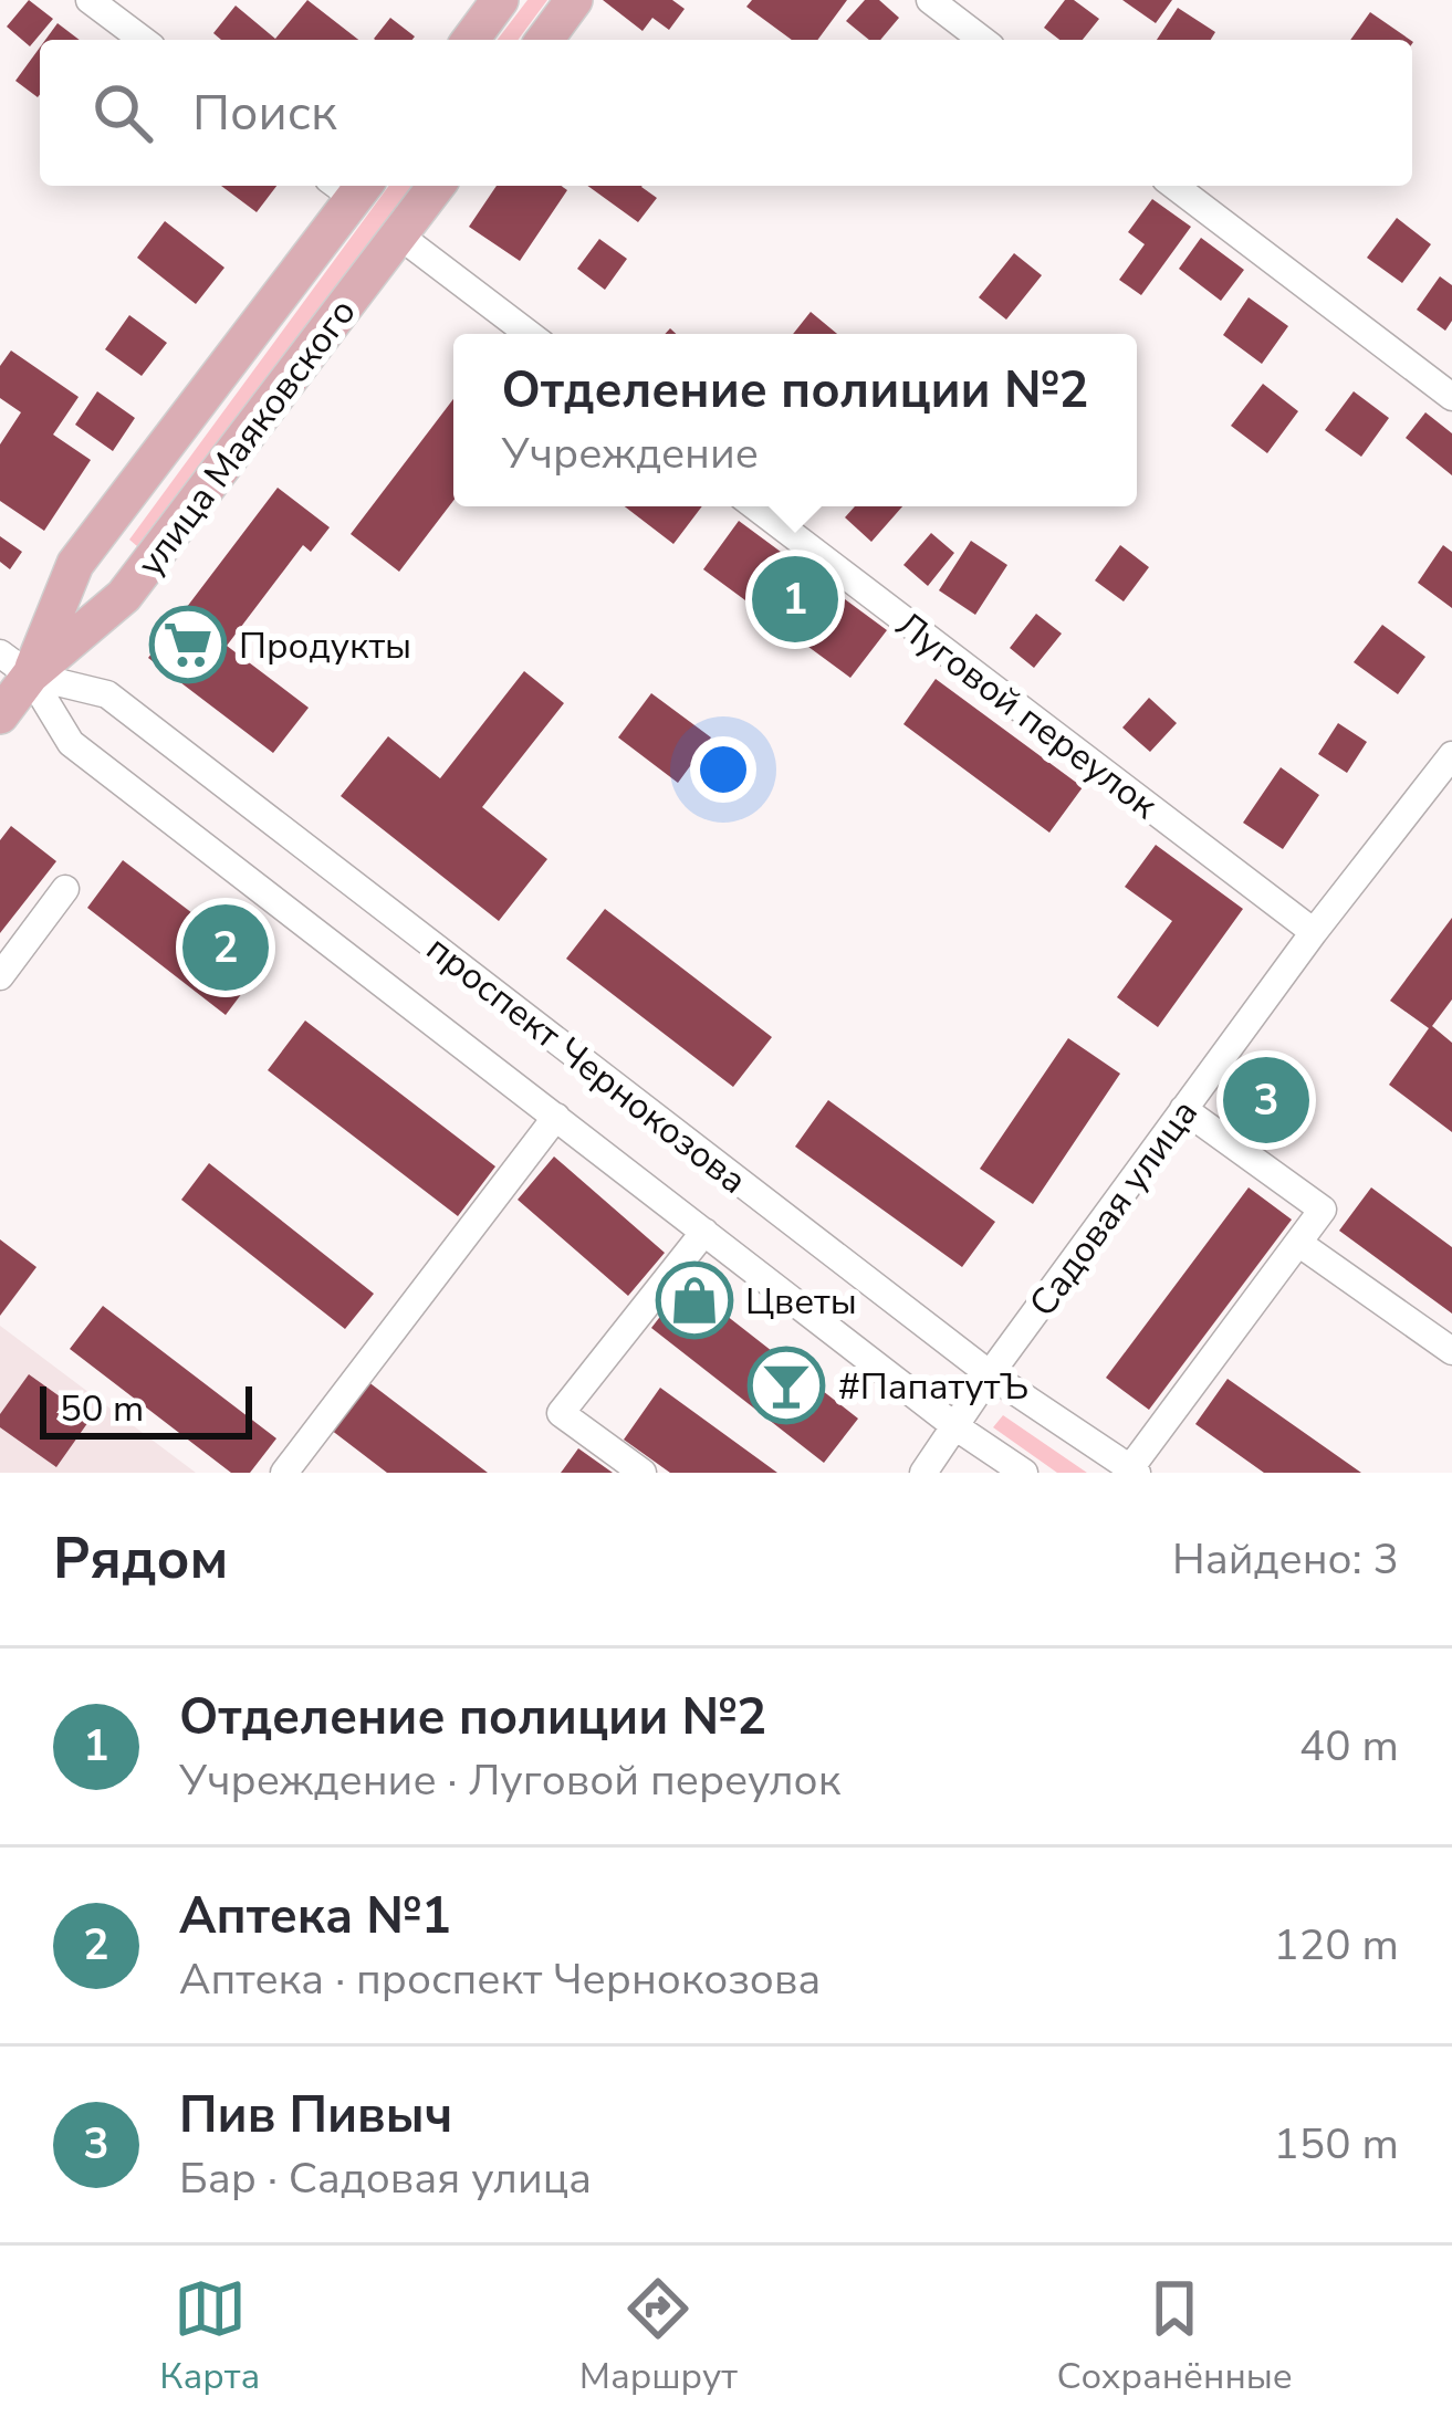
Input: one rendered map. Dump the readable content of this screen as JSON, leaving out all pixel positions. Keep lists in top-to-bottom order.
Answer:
{
  "streets": {
    "main road": ["улица Маяковского"],
    "street": ["Луговой переулок", "проспект Чернокозова", "Садовая улица"]
  },
  "crossings": [
    ["улица Маяковского", "проспект Чернокозова"],
    ["Луговой переулок", "Садовая улица"],
    ["проспект Чернокозова", "Садовая улица"]
  ],
  "places": {
    "supermarket": ["Продукты"],
    "shop": ["Цветы"],
    "bar": ["#ПапатутЪ"]
  },
  "scale_bar": "50 m",
  "page": {
    "search": "Поиск",
    "popup": ["Отделение полиции №2", "Учреждение"],
    "pins": ["1", "2", "3"],
    "scale": "50 m",
    "heading": ["Рядом", "Найдено: 3"],
    "list": [
      {
        "mark": "1",
        "name": "Отделение полиции №2",
        "note": "Учреждение · Луговой переулок",
        "value": "40 m"
      },
      {
        "mark": "2",
        "name": "Аптека №1",
        "note": "Аптека · проспект Чернокозова",
        "value": "120 m"
      },
      {
        "mark": "3",
        "name": "Пив Пивыч",
        "note": "Бар · Садовая улица",
        "value": "150 m"
      }
    ],
    "nav": ["Карта", "Маршрут", "Сохранённые"]
  }
}
